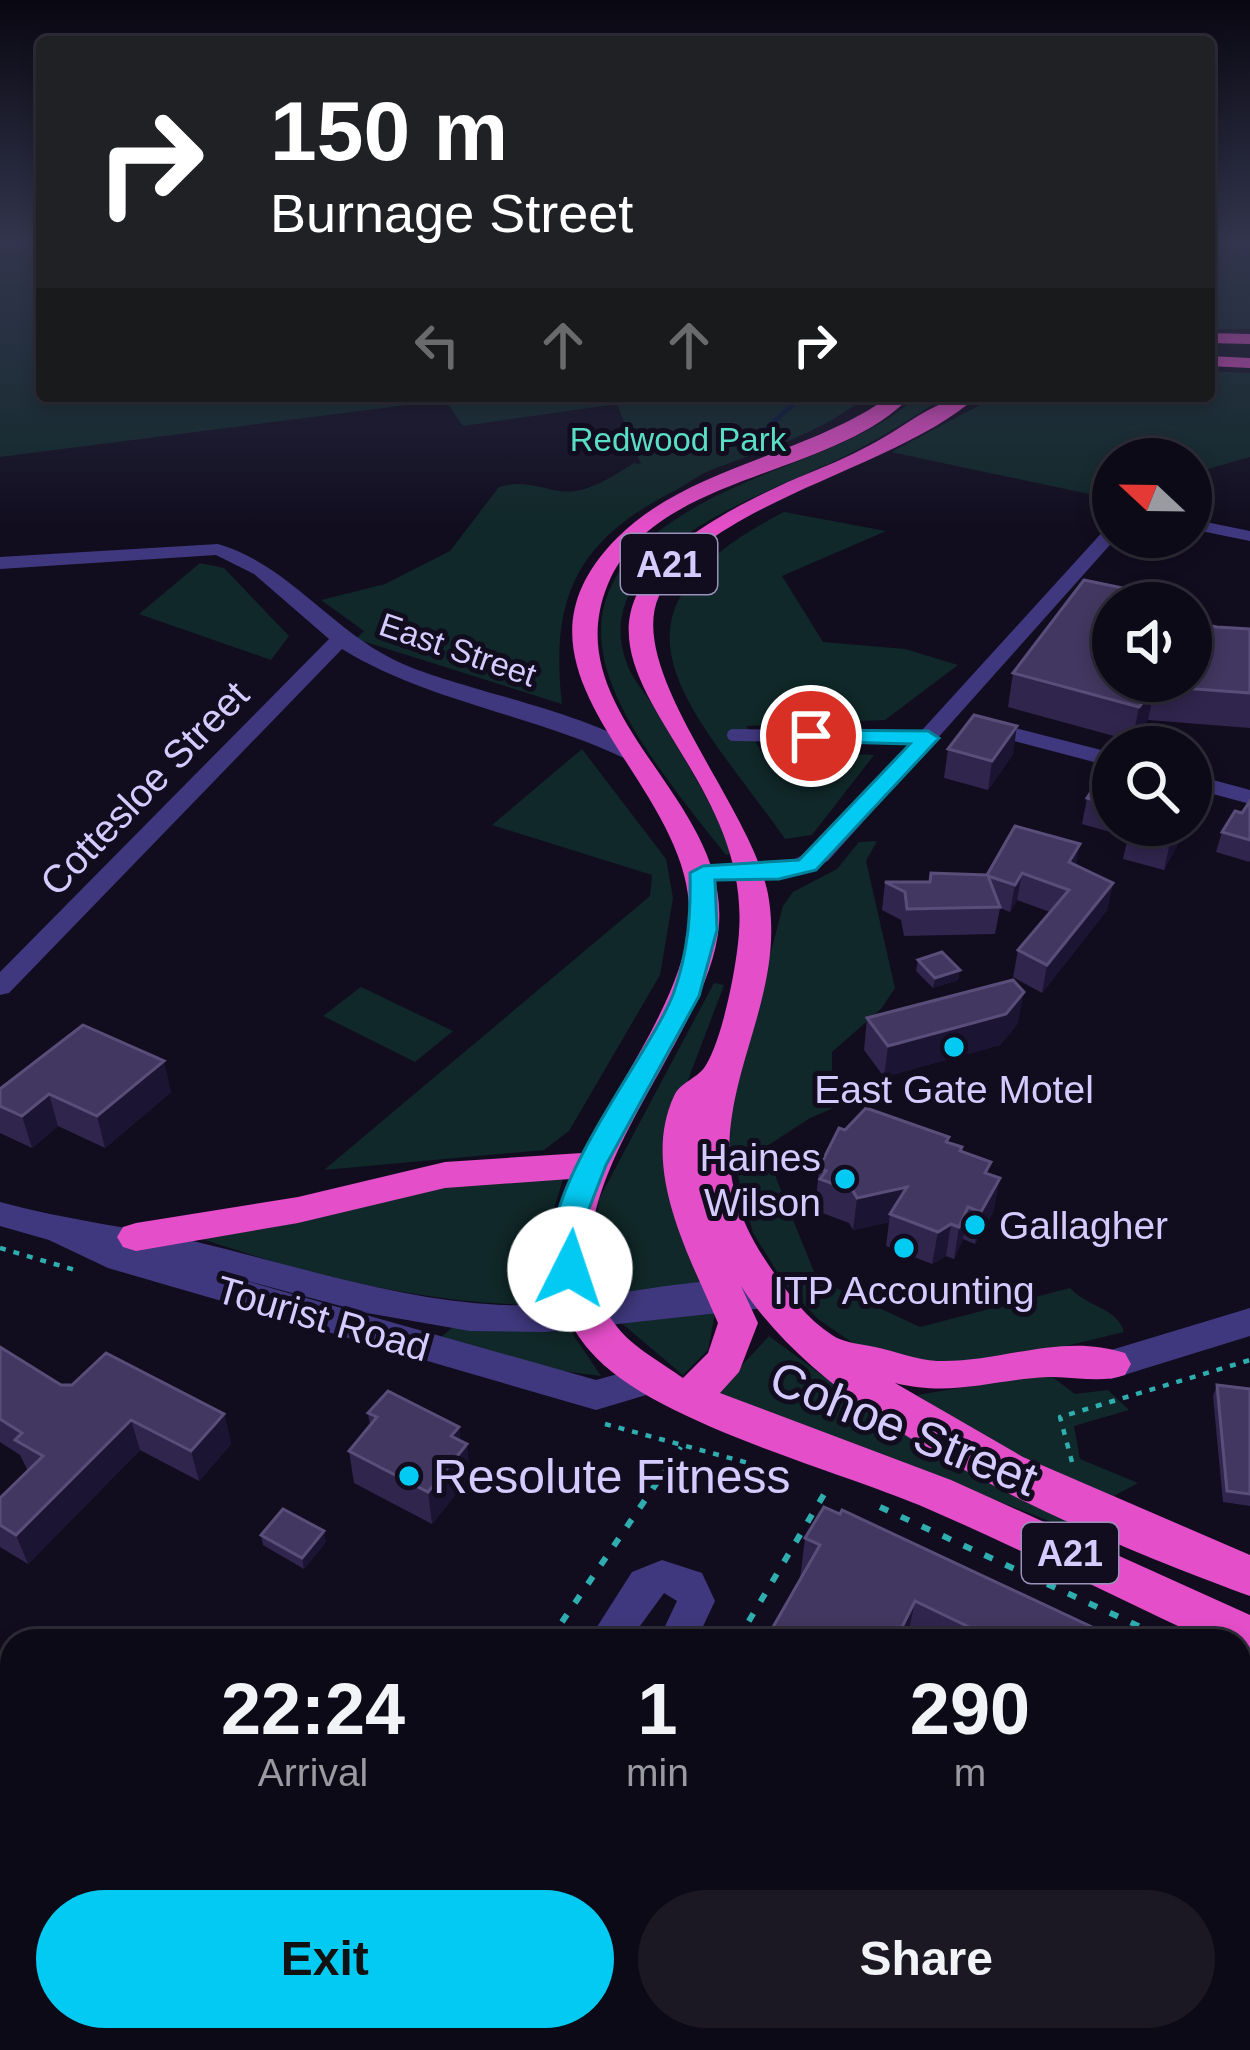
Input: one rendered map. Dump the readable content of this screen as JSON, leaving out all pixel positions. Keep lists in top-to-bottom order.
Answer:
{
  "streets": {
    "highway": ["A21", "Cohoe Street"],
    "street": ["East Street", "Cottesloe Street", "Tourist Road"]
  },
  "crossings": [
    ["A21", "East Street"],
    ["A21", "Tourist Road"],
    ["A21", "Cohoe Street"],
    ["East Street", "Cottesloe Street"],
    ["Tourist Road", "Cohoe Street"]
  ],
  "parks": ["Redwood Park"],
  "places": [
    "East Gate Motel",
    "Haines Wilson",
    "Gallagher",
    "ITP Accounting",
    "Resolute Fitness"
  ],
  "north": "left",
  "page": {
    "turn": ["150 m", "Burnage Street"],
    "eta": [
      "22:24",
      "Arrival",
      "1",
      "min",
      "290",
      "m"
    ],
    "buttons": ["Exit", "Share"]
  }
}
